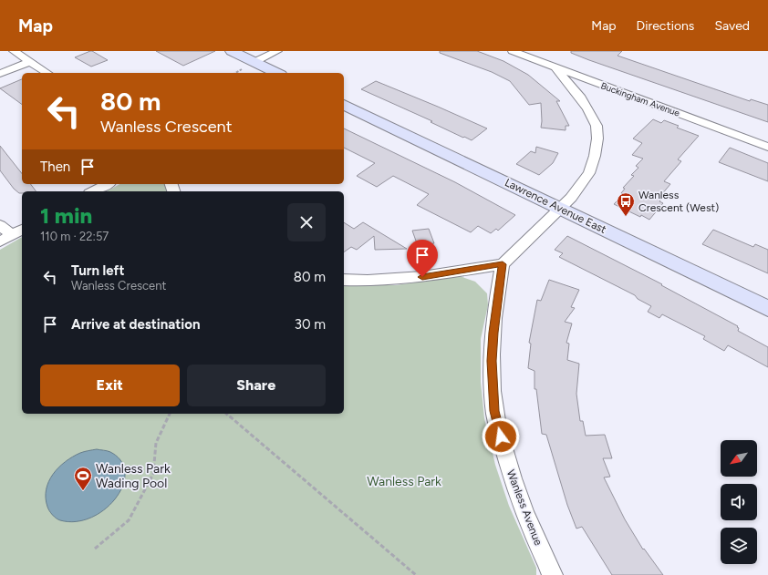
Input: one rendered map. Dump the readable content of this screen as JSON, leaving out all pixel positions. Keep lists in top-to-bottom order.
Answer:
{
  "streets": {
    "main road": ["Lawrence Avenue East"],
    "street": ["Buckingham Avenue", "Wanless Avenue"]
  },
  "parks": ["Wanless Park"],
  "places": {
    "bus stop": ["Wanless Crescent (West)"],
    "sports": ["Wanless Park Wading Pool"]
  },
  "north": "bottom left",
  "page": {
    "header": "Map",
    "nav": ["Map", "Directions", "Saved"],
    "turn": ["80 m", "Wanless Crescent"],
    "then": "Then",
    "heading": ["1 min", "110 m · 22:57"],
    "list": [
      {
        "name": "Turn left",
        "note": "Wanless Crescent",
        "value": "80 m"
      },
      {
        "name": "Arrive at destination",
        "value": "30 m"
      }
    ],
    "buttons": ["Exit", "Share"]
  }
}
